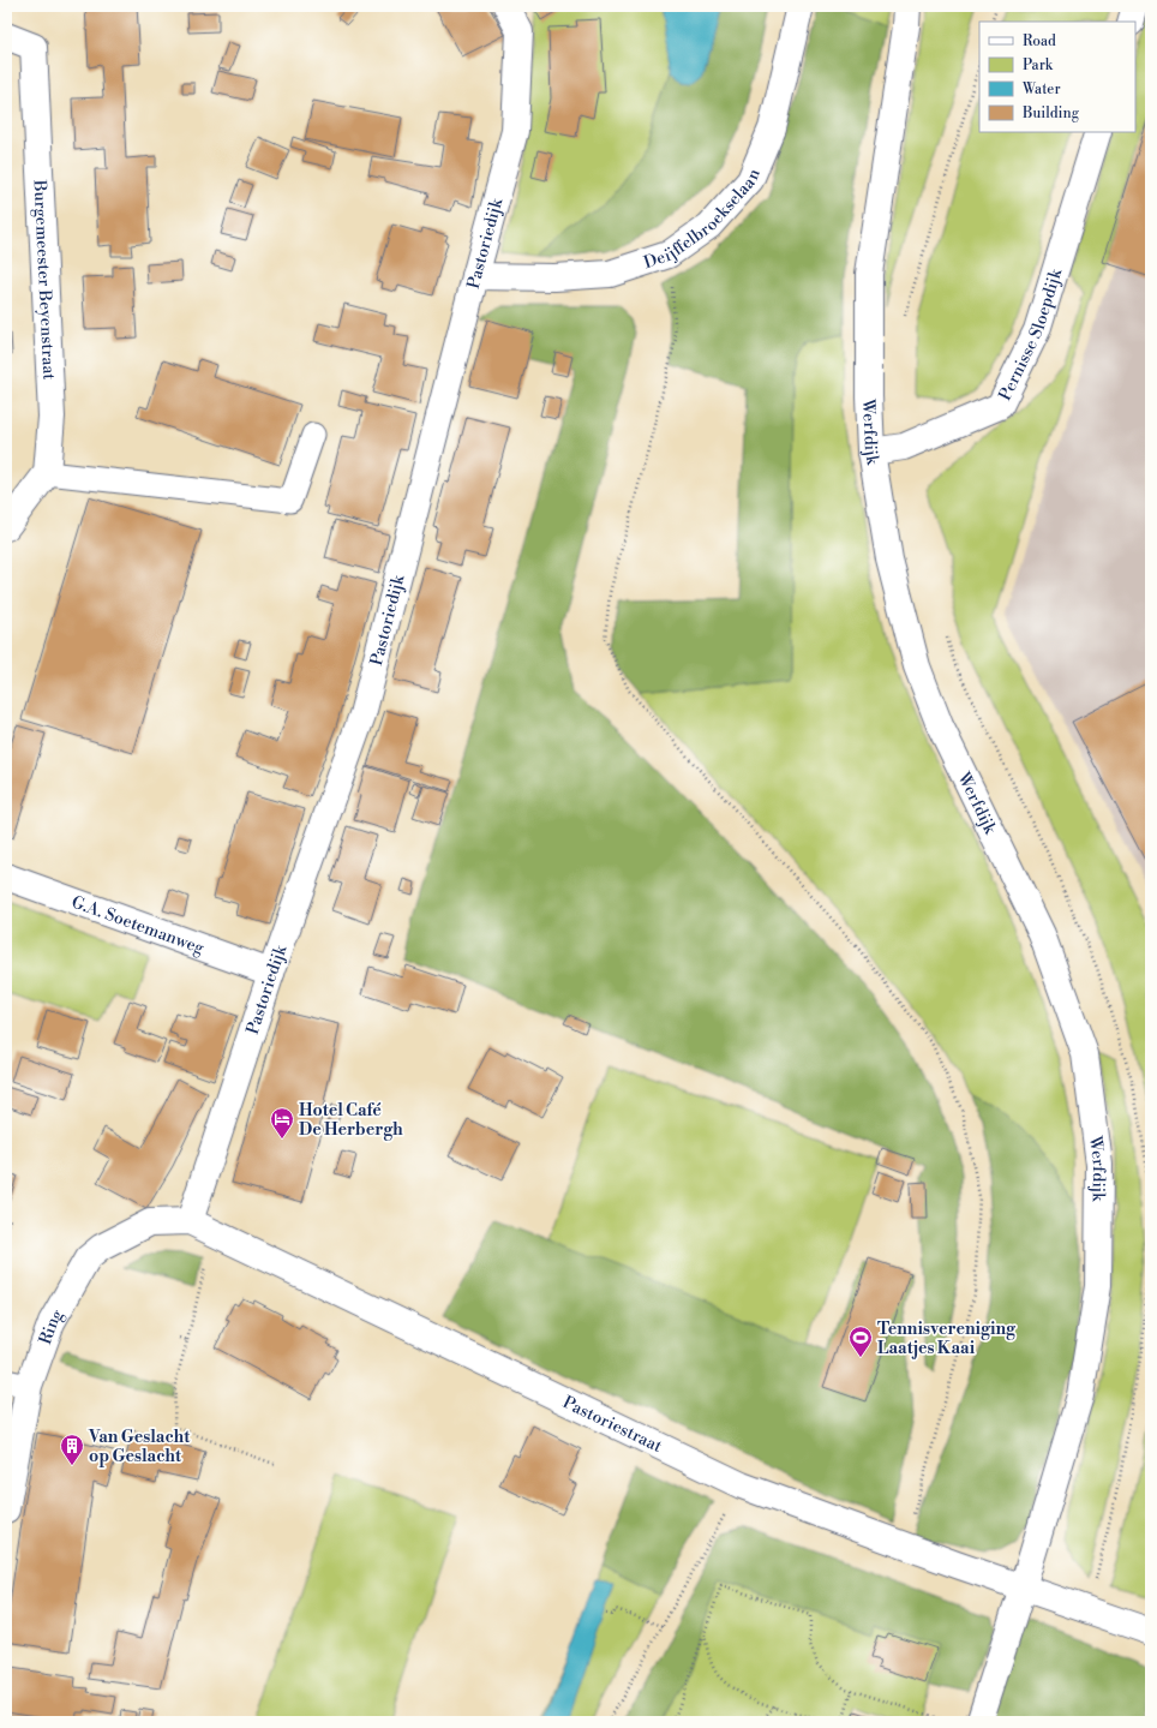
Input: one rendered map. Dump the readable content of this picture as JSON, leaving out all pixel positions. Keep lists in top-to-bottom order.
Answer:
{
  "streets": {
    "street": [
      "Deijffelbroekselaan",
      "Pastoriedijk",
      "Burgemeester Beyenstraat",
      "Pernisse Sloepdijk",
      "Werfdijk",
      "G.A. Soetemanweg",
      "Ring",
      "Pastoriestraat"
    ]
  },
  "crossings": [
    ["Deijffelbroekselaan", "Pastoriedijk"],
    ["Pastoriedijk", "G.A. Soetemanweg"],
    ["Pastoriedijk", "Ring"],
    ["Pastoriedijk", "Pastoriestraat"],
    ["Pernisse Sloepdijk", "Werfdijk"],
    ["Werfdijk", "Pastoriestraat"],
    ["Ring", "Pastoriestraat"]
  ],
  "places": {
    "hotel": ["Hotel Café De Herbergh"],
    "sports": ["Tennisvereniging Laatjes Kaai"],
    "building": ["Van Geslacht op Geslacht"]
  },
  "legend": [
    "Road",
    "Park",
    "Water",
    "Building"
  ]
}
